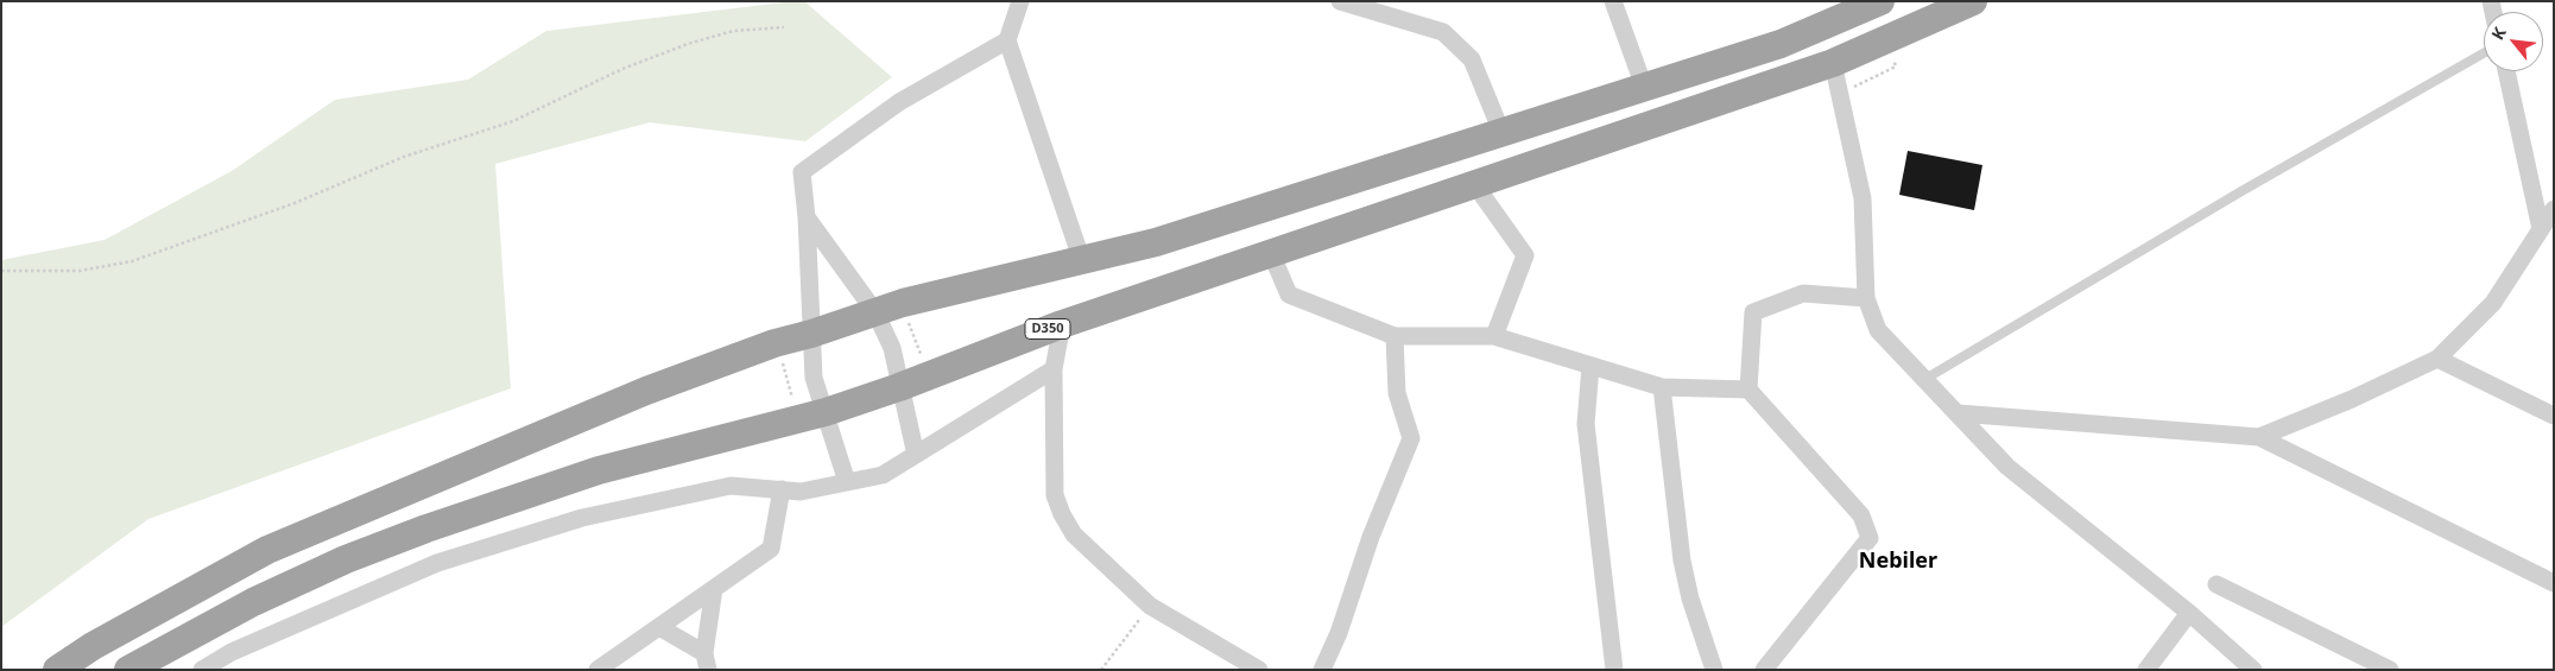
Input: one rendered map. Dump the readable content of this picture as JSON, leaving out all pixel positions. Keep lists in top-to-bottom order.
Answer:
{
  "streets": {
    "highway": ["D350"]
  },
  "districts": ["Nebiler"],
  "north": "top left"
}
